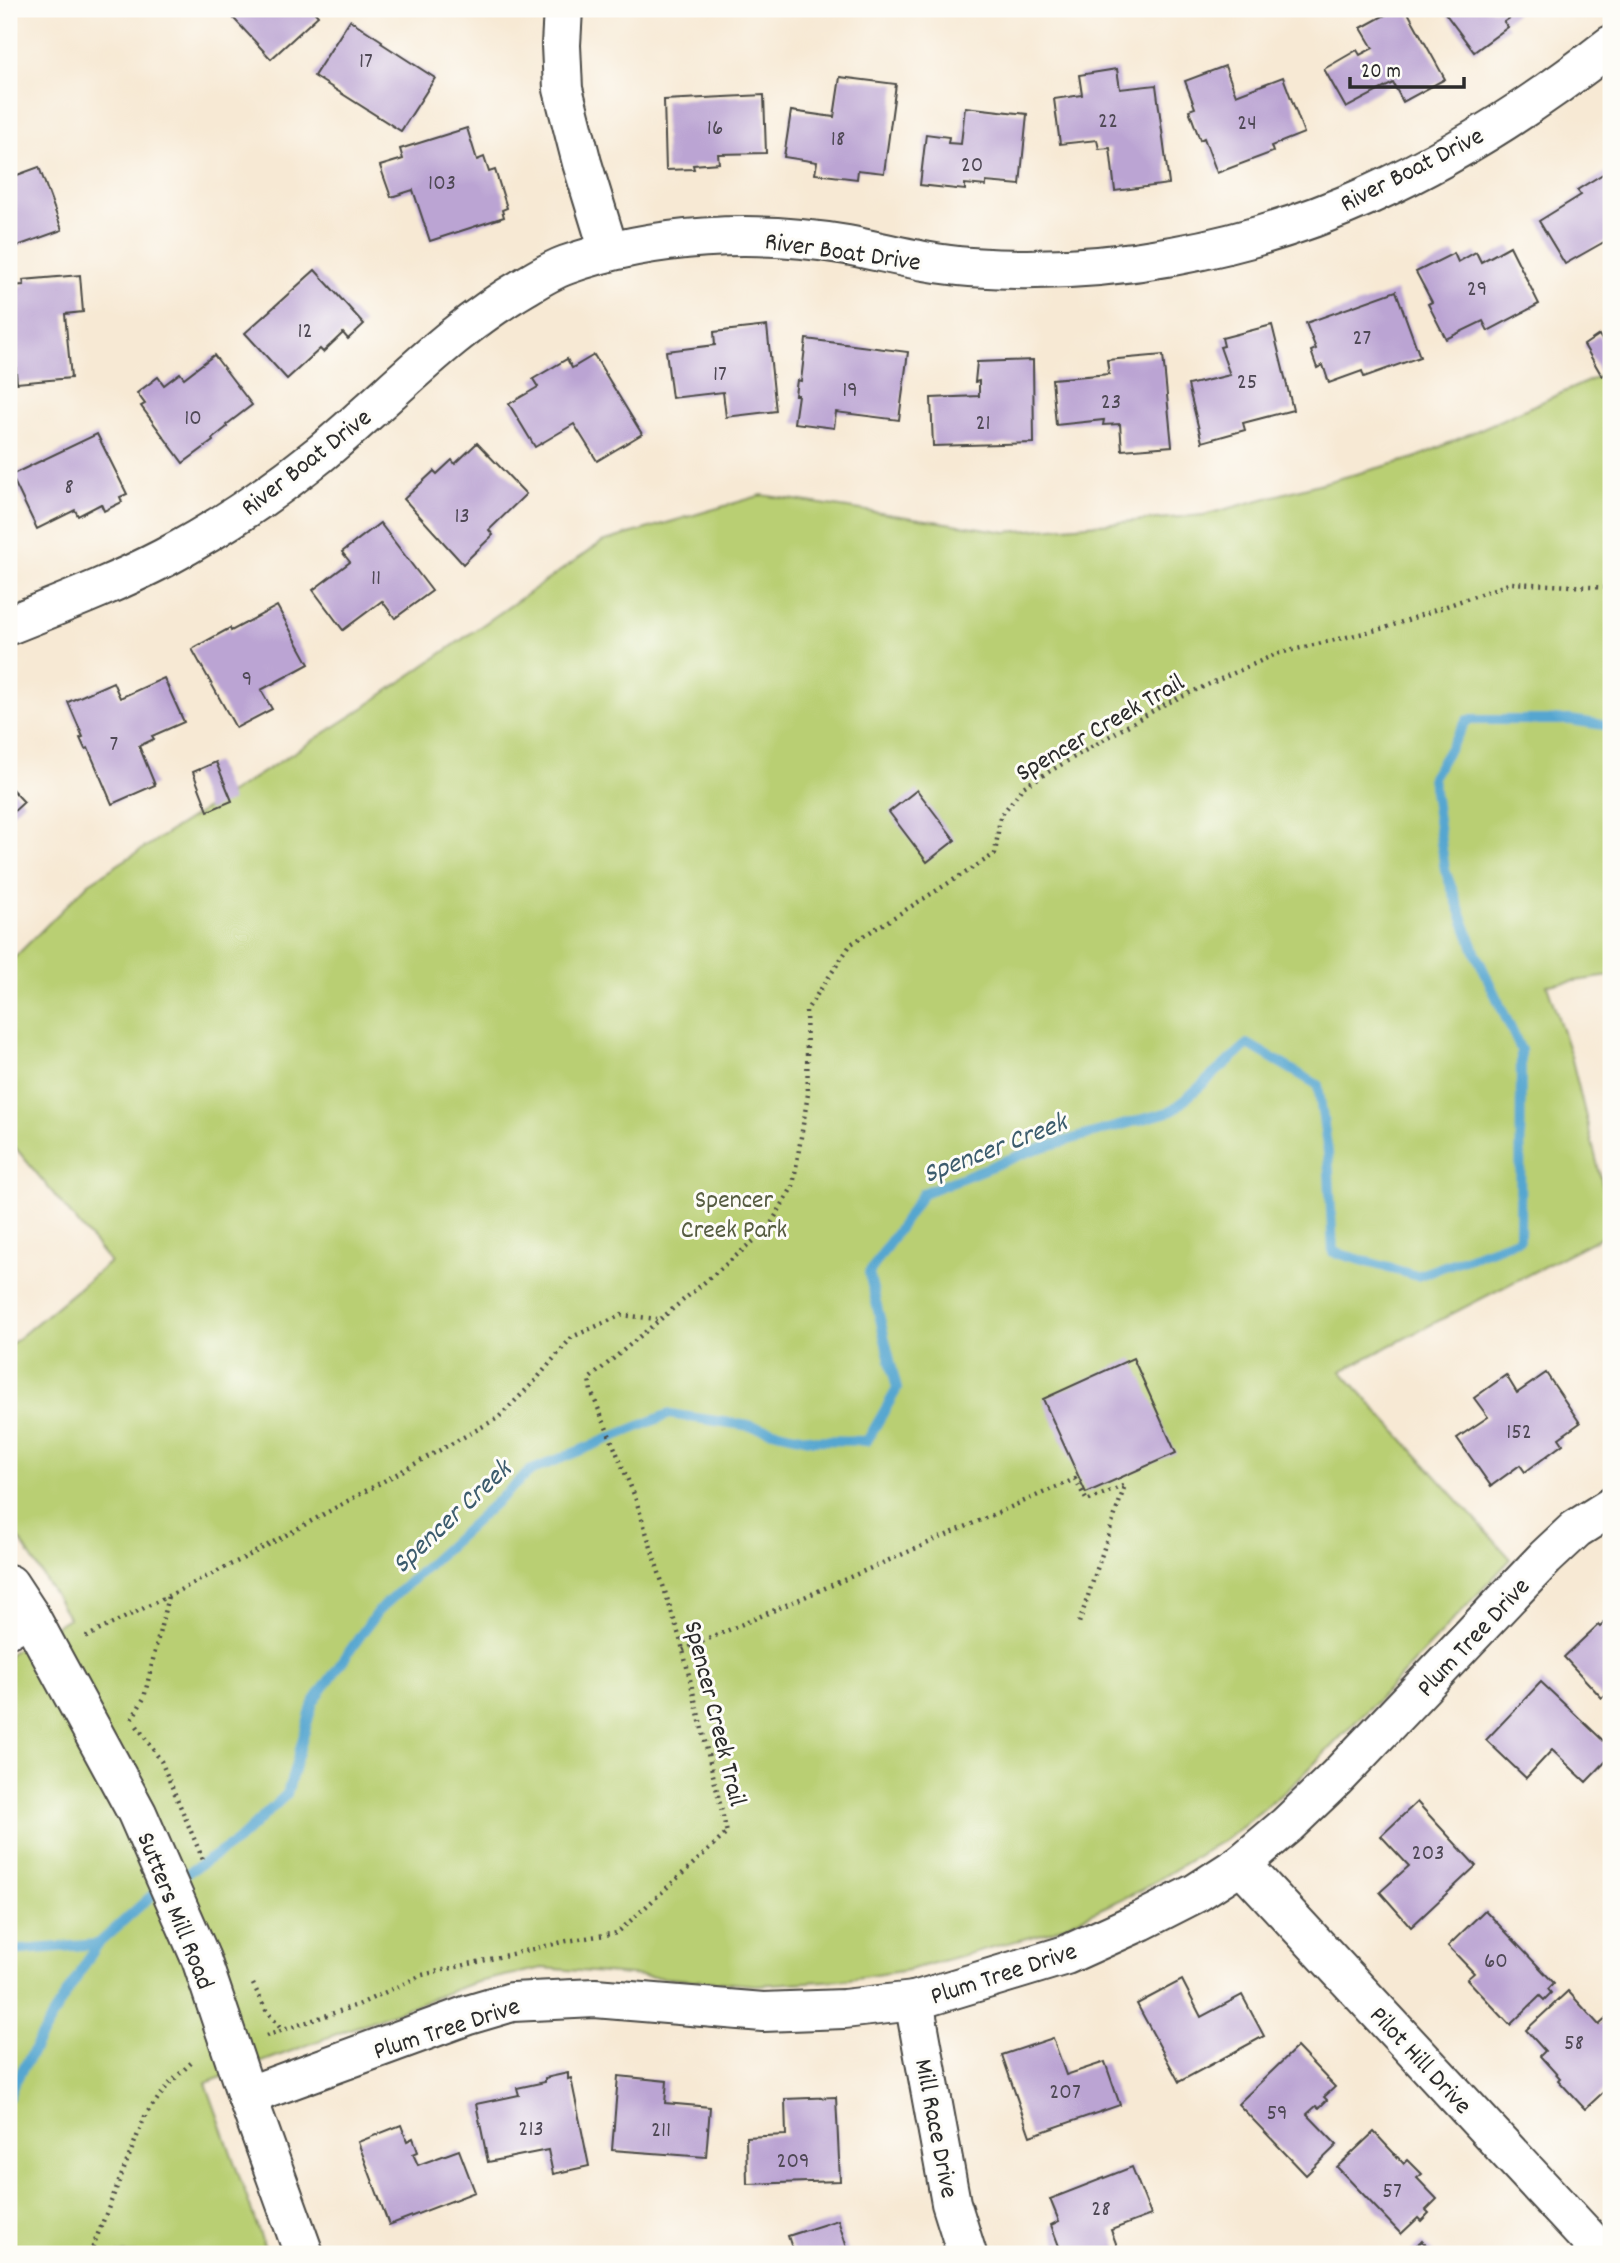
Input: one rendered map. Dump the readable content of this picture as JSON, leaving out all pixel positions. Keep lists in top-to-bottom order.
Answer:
{
  "streets": {
    "street": [
      "River Boat Drive",
      "Plum Tree Drive",
      "Sutters Mill Road",
      "Pilot Hill Drive",
      "Mill Race Drive"
    ],
    "path": ["Spencer Creek Trail"]
  },
  "crossings": [
    ["Spencer Creek Trail", "Sutters Mill Road"],
    ["Plum Tree Drive", "Sutters Mill Road"],
    ["Plum Tree Drive", "Pilot Hill Drive"],
    ["Plum Tree Drive", "Mill Race Drive"]
  ],
  "water": ["Spencer Creek"],
  "parks": ["Spencer Creek Park"],
  "house_numbers": [
    "17",
    "22",
    "24",
    "16",
    "18",
    "20",
    "103",
    "29",
    "12",
    "27",
    "17",
    "25",
    "19",
    "23",
    "10",
    "21",
    "8",
    "13",
    "11",
    "9",
    "7",
    "152",
    "203",
    "60",
    "58",
    "207",
    "59",
    "213",
    "211",
    "209",
    "57",
    "28"
  ],
  "scale_bar": "20 m"
}
